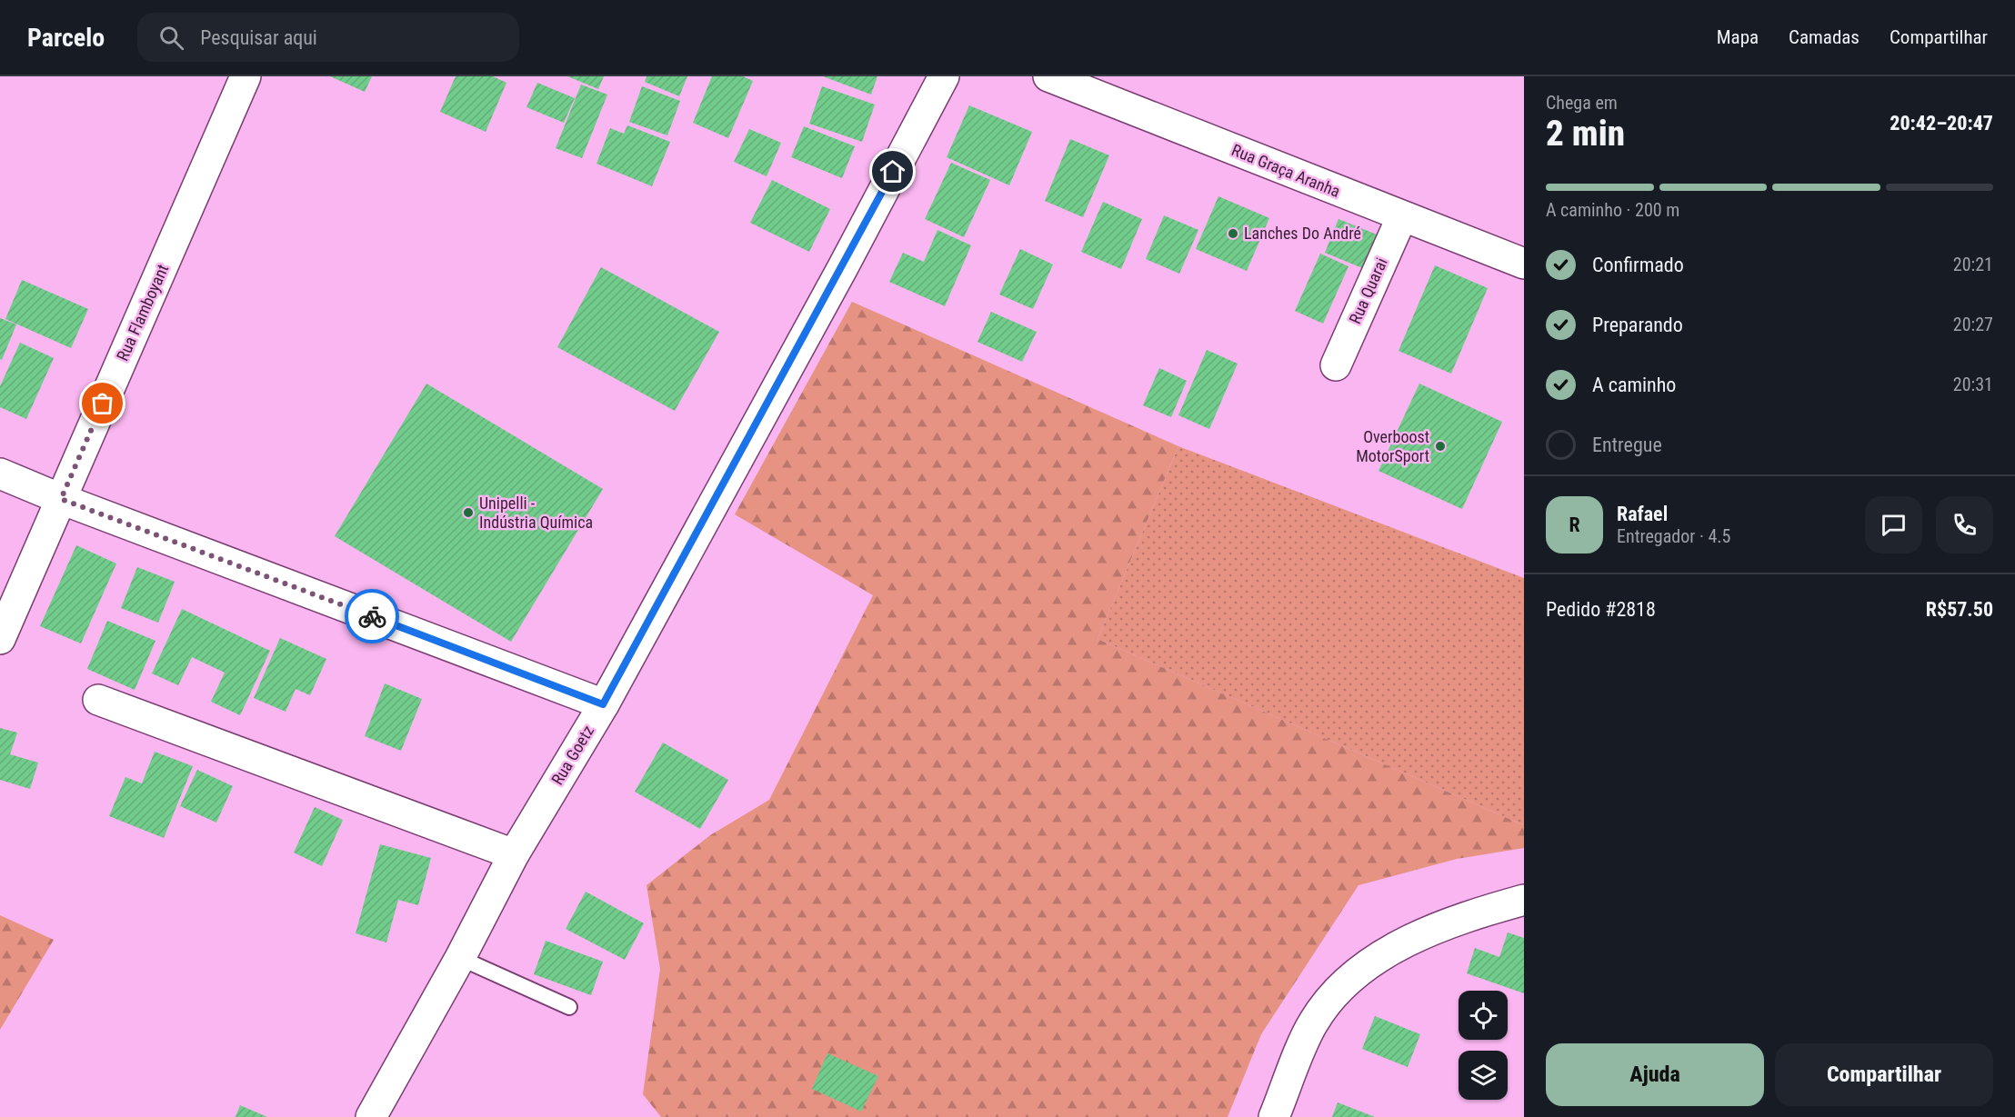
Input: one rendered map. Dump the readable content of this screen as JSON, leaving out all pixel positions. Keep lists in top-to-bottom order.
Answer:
{
  "streets": {
    "street": [
      "Rua Graça Aranha",
      "Rua Quarai",
      "Rua Flamboyant",
      "Rua Goetz"
    ]
  },
  "crossings": [
    ["Rua Graça Aranha", "Rua Quarai"]
  ],
  "places": ["Lanches Do André", "Overboost MotorSport", "Unipelli - Indústria Química"],
  "page": {
    "header": "Parcelo",
    "search": "Pesquisar aqui",
    "nav": ["Mapa", "Camadas", "Compartilhar"],
    "heading": ["2 min", "Chega em", "20:42–20:47"],
    "panel": [
      "Rafael",
      "Entregador · 4.5",
      "Pedido #2818",
      "R$57.50"
    ],
    "bar": "A caminho · 200 m",
    "list": [
      ["Confirmado", "20:21"],
      ["Preparando", "20:27"],
      ["A caminho", "20:31"],
      "Entregue"
    ],
    "round": "R",
    "buttons": ["Ajuda", "Compartilhar"]
  }
}
